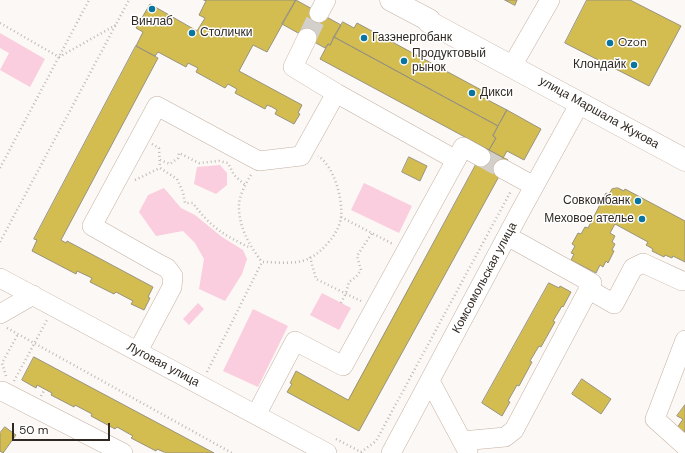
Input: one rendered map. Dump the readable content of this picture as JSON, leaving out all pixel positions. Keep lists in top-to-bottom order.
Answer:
{
  "streets": {
    "main road": ["улица Маршала Жукова"],
    "street": ["Комсомольская улица", "Луговая улица"]
  },
  "crossings": [
    ["улица Маршала Жукова", "Комсомольская улица"]
  ],
  "places": [
    "Винлаб",
    "Столички",
    "Газэнергобанк",
    "Ozon",
    "Продуктовый рынок",
    "Клондайк",
    "Дикси",
    "Совкомбанк",
    "Меховое ателье"
  ],
  "scale_bar": "50 m"
}
